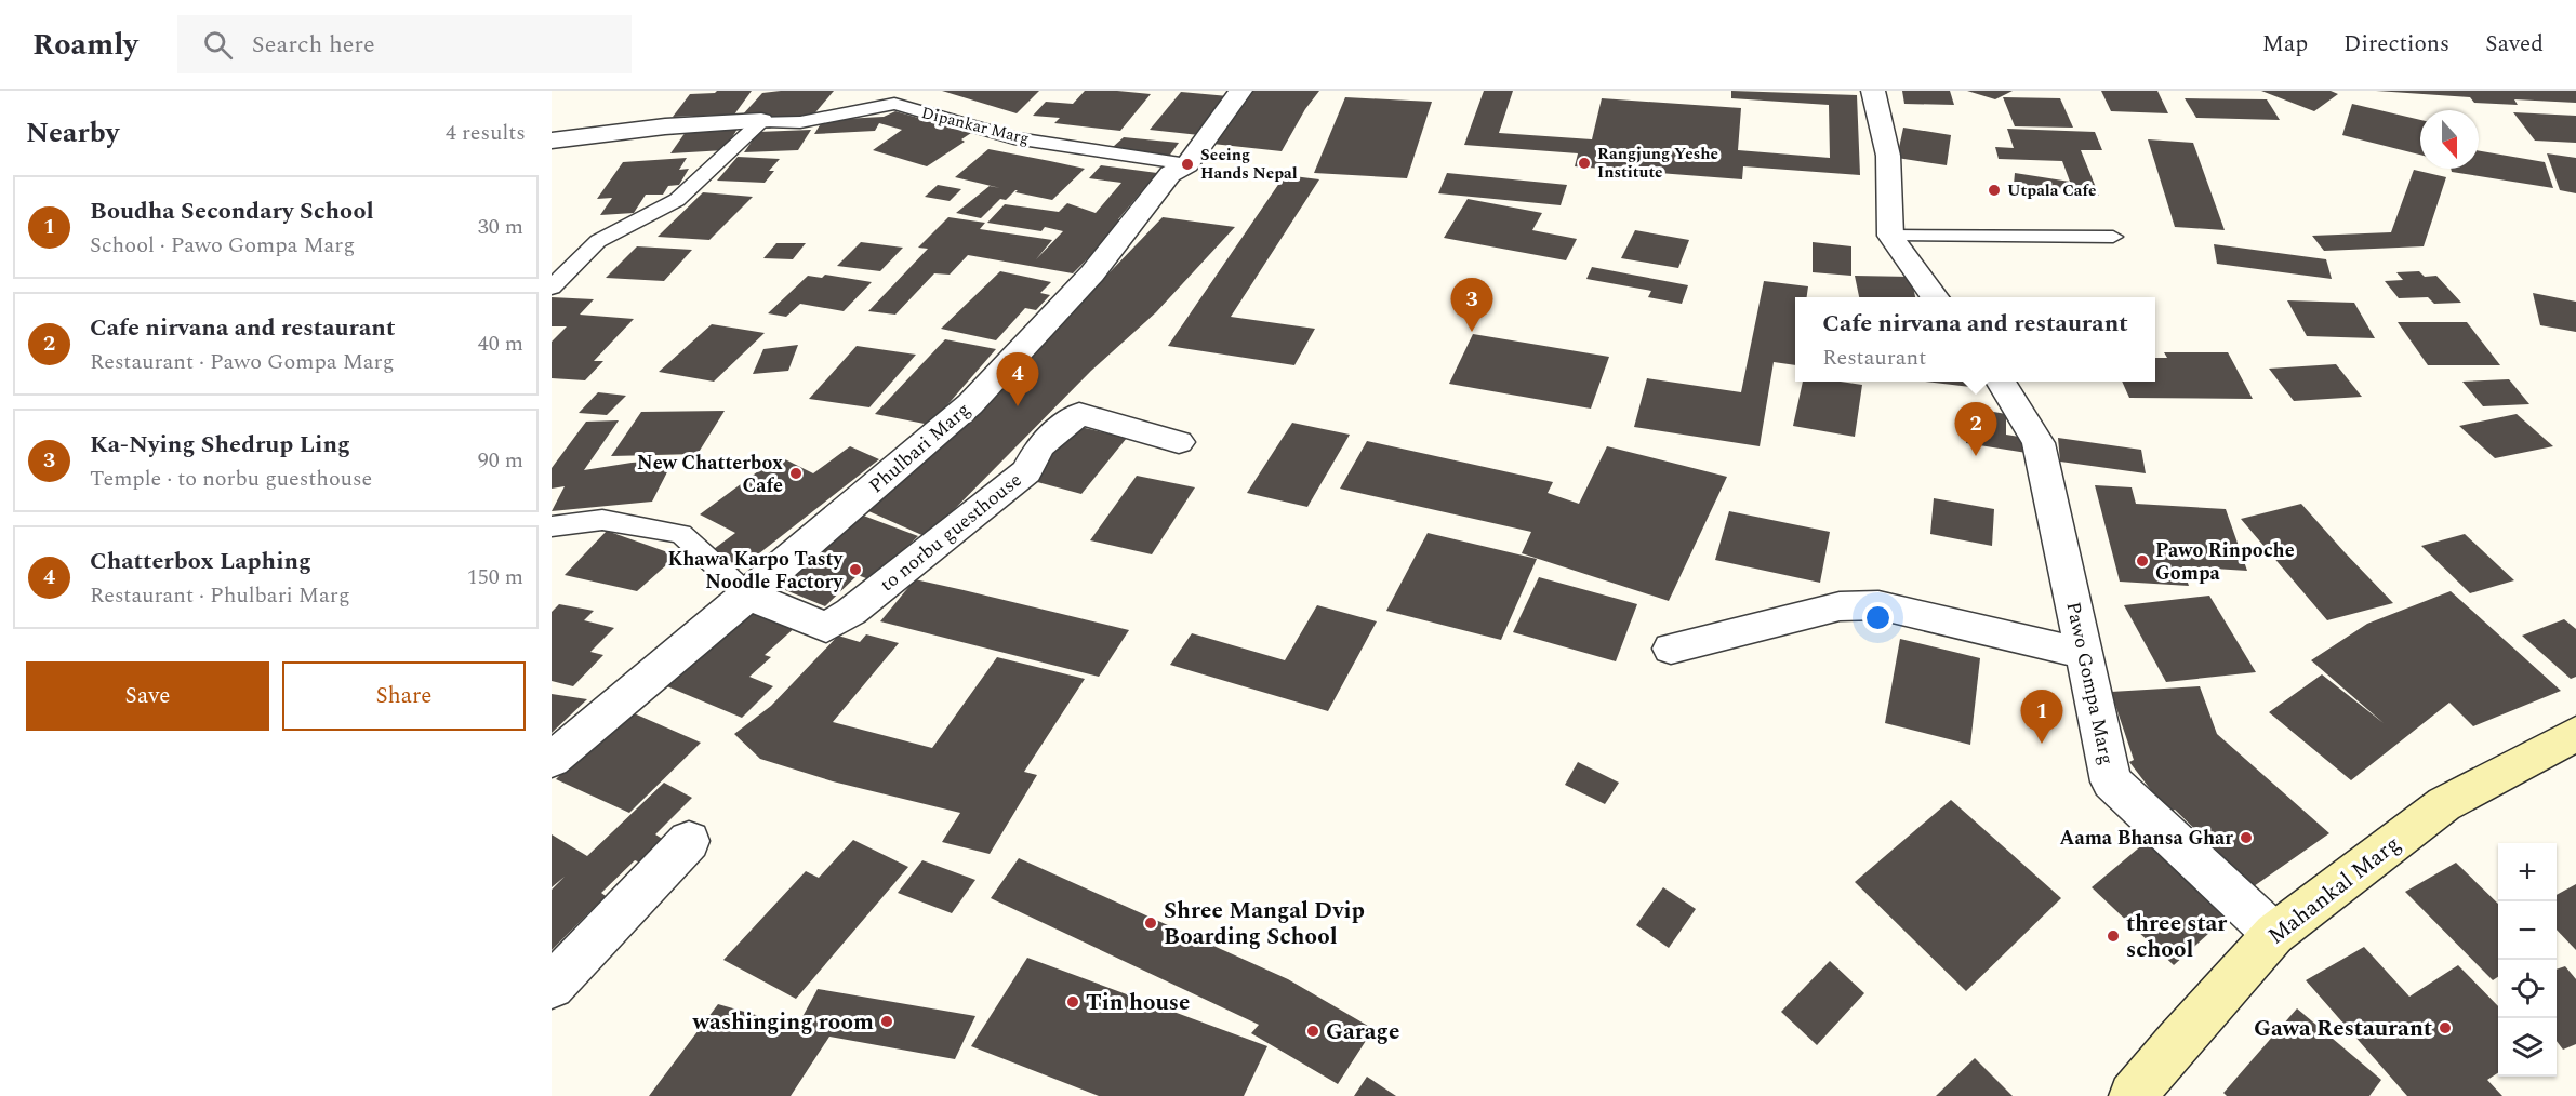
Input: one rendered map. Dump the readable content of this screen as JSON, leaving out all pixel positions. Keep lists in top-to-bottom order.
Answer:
{
  "streets": {
    "main road": ["Mahankal Marg"],
    "street": ["Phulbari Marg", "to norbu guesthouse", "Pawo Gompa Marg"],
    "lane": ["Dipankar Marg"]
  },
  "crossings": [
    ["Dipankar Marg", "Phulbari Marg"],
    ["Phulbari Marg", "to norbu guesthouse"],
    ["Pawo Gompa Marg", "Mahankal Marg"]
  ],
  "places": [
    "Rangjung Yeshe Institute",
    "Seeing Hands Nepal",
    "Utpala Cafe",
    "New Chatterbox Cafe",
    "Pawo Rinpoche Gompa",
    "Khawa Karpo Tasty Noodle Factory",
    "Aama Bhansa Ghar",
    "Shree Mangal Dvip Boarding School",
    "three star school",
    "Tin house",
    "washinging room",
    "Gawa Restaurant",
    "Garage"
  ],
  "north": "bottom",
  "page": {
    "header": "Roamly",
    "search": "Search here",
    "nav": ["Map", "Directions", "Saved"],
    "heading": ["Nearby", "4 results"],
    "list": [
      {
        "mark": "1",
        "name": "Boudha Secondary School",
        "note": "School · Pawo Gompa Marg",
        "value": "30 m"
      },
      {
        "mark": "2",
        "name": "Cafe nirvana and restaurant",
        "note": "Restaurant · Pawo Gompa Marg",
        "value": "40 m"
      },
      {
        "mark": "3",
        "name": "Ka-Nying Shedrup Ling",
        "note": "Temple · to norbu guesthouse",
        "value": "90 m"
      },
      {
        "mark": "4",
        "name": "Chatterbox Laphing",
        "note": "Restaurant · Phulbari Marg",
        "value": "150 m"
      }
    ],
    "pins": [
      "3",
      "4",
      "2",
      "1"
    ],
    "popup": ["Cafe nirvana and restaurant", "Restaurant"],
    "buttons": ["Save", "Share"],
    "map_buttons": ["+", "−"]
  }
}
